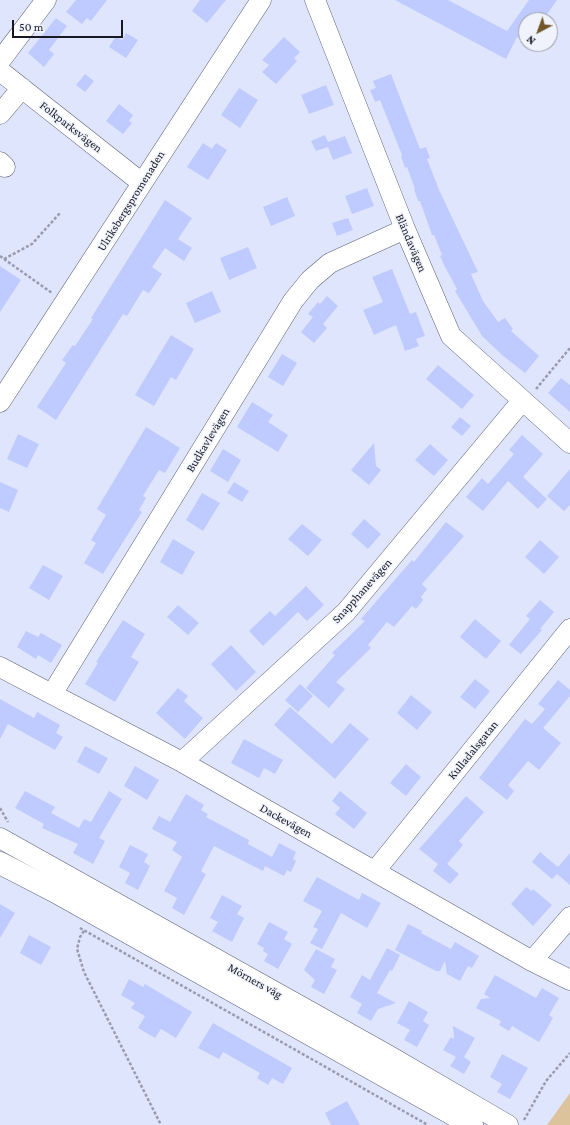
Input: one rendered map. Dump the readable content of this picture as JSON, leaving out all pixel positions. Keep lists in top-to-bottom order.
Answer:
{
  "streets": {
    "main road": ["Mörners väg"],
    "street": [
      "Folkparksvägen",
      "Ulriksbergspromenaden",
      "Bländavägen",
      "Budkavlevägen",
      "Snapphanevägen",
      "Kulladalsgatan",
      "Dackevägen"
    ]
  },
  "crossings": [
    ["Folkparksvägen", "Ulriksbergspromenaden"],
    ["Bländavägen", "Budkavlevägen"],
    ["Bländavägen", "Snapphanevägen"],
    ["Budkavlevägen", "Dackevägen"],
    ["Snapphanevägen", "Dackevägen"],
    ["Kulladalsgatan", "Dackevägen"]
  ],
  "scale_bar": "50 m",
  "north": "bottom left"
}
